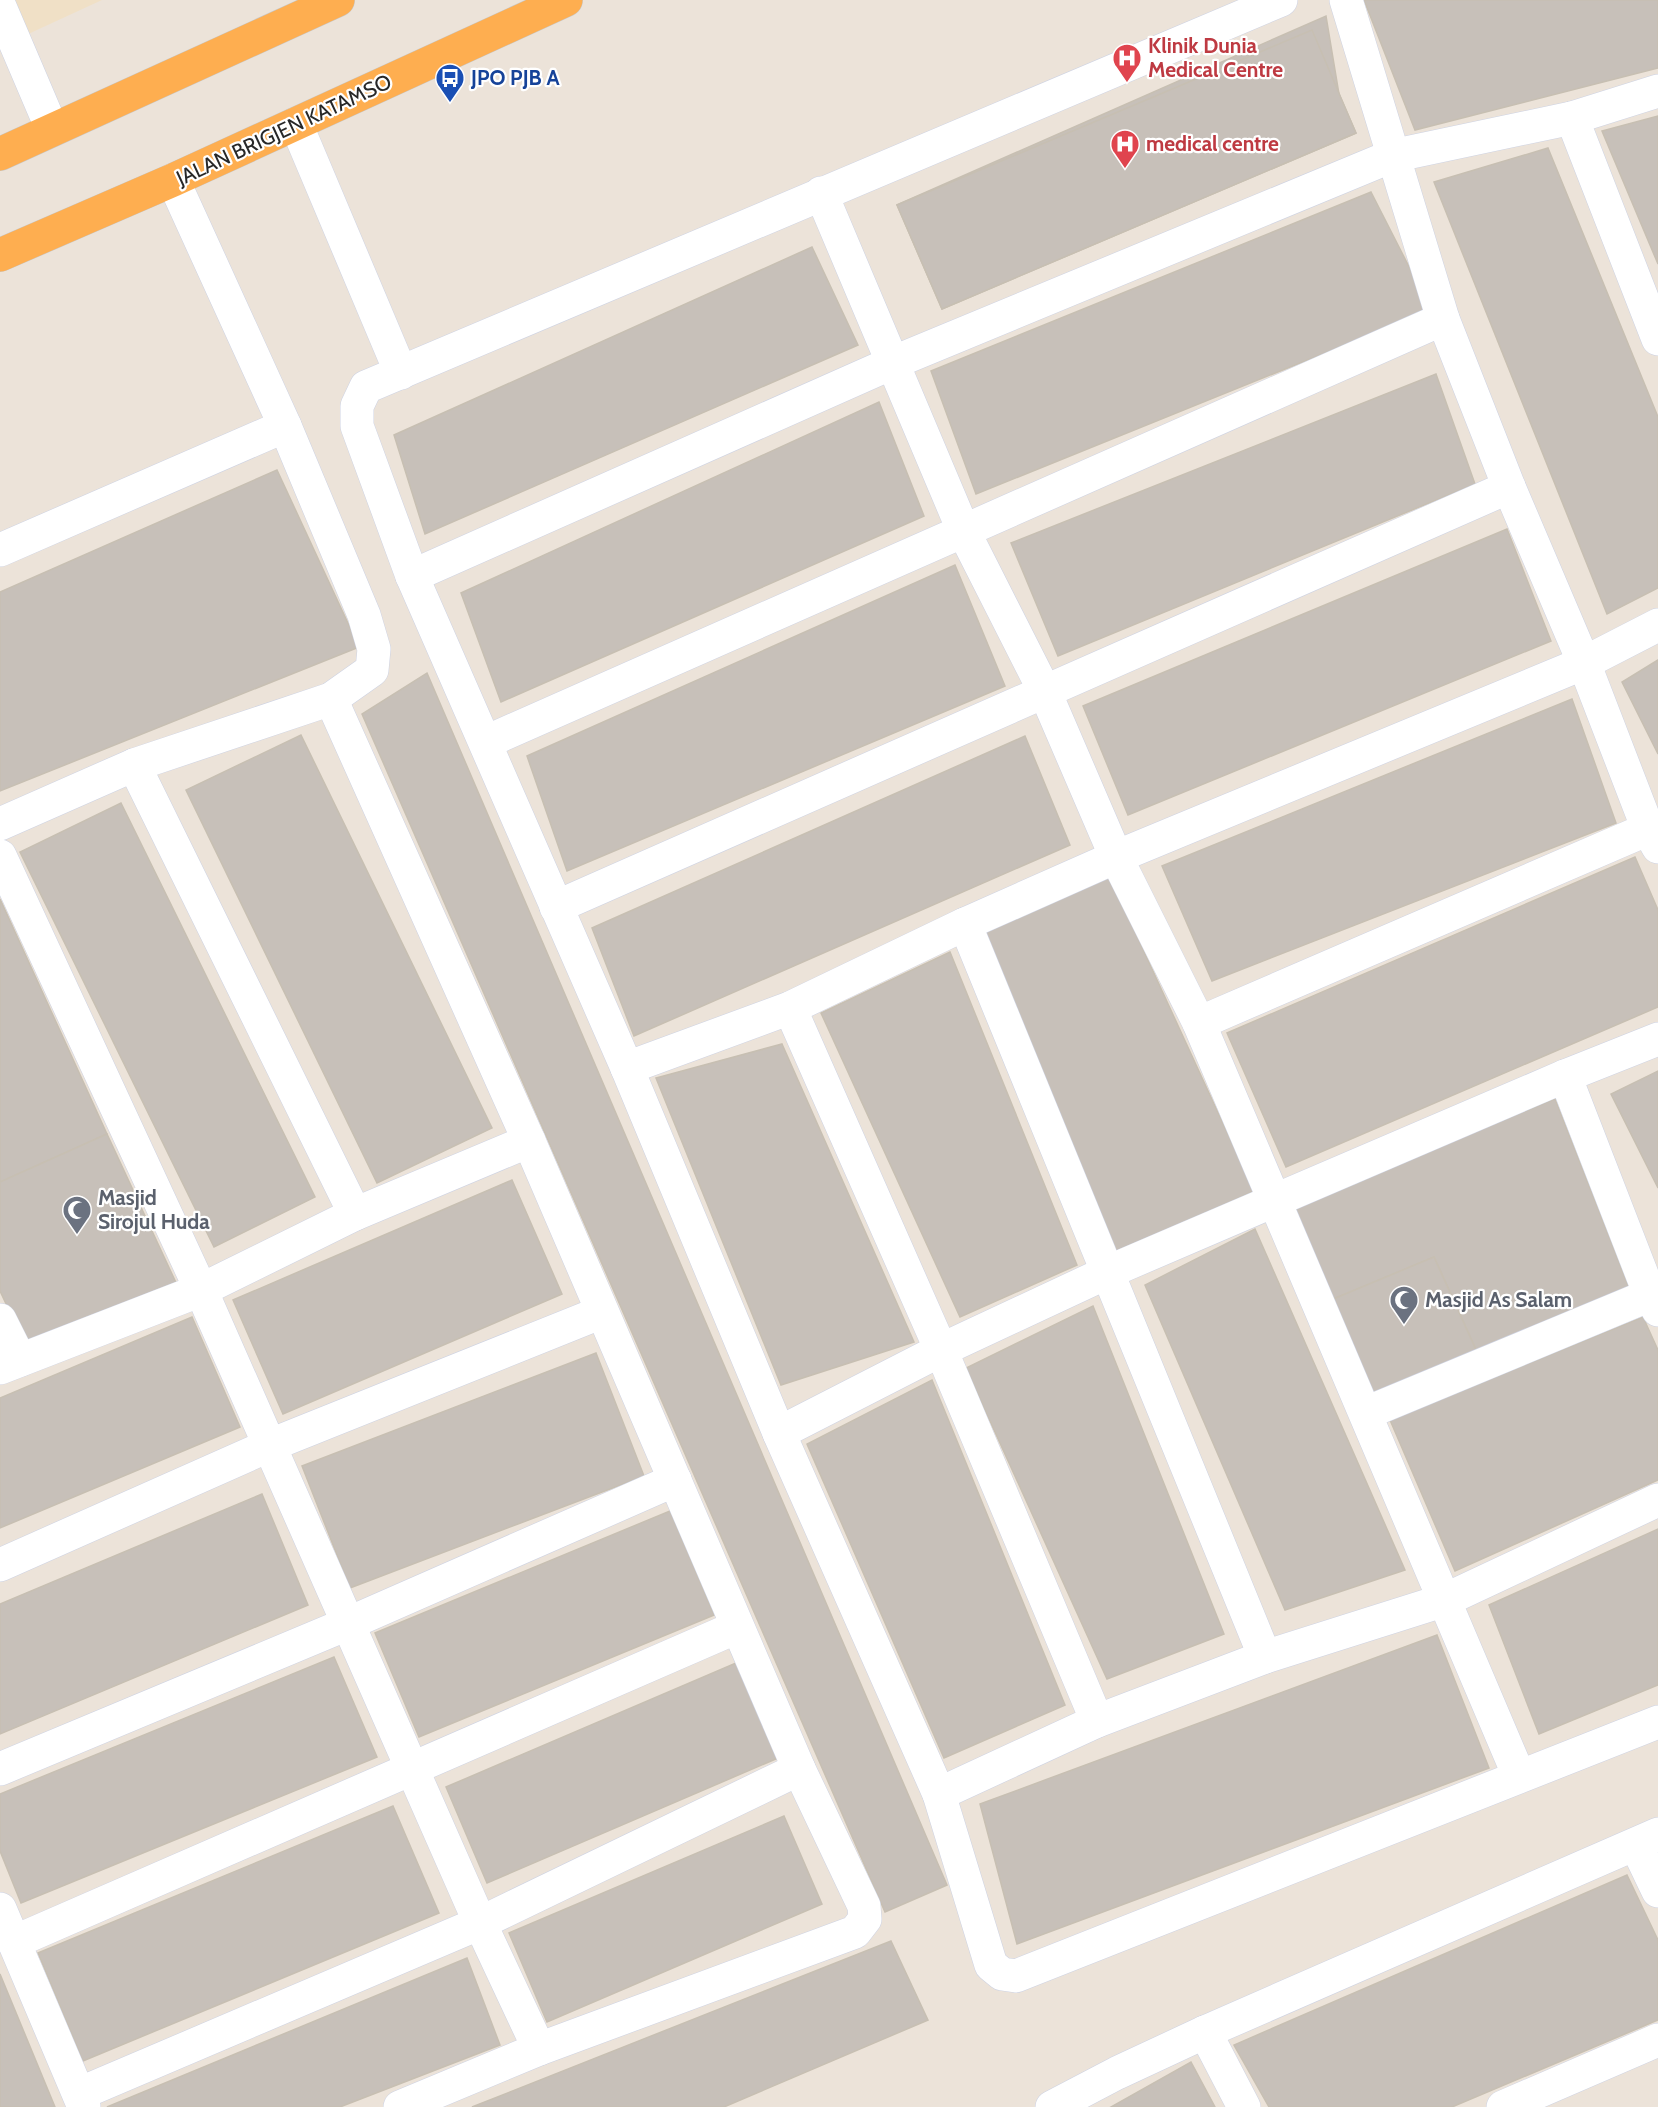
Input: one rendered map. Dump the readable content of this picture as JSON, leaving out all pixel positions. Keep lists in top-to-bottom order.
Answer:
{
  "streets": {
    "highway": ["JALAN BRIGJEN KATAMSO"]
  },
  "places": {
    "hospital": ["Klinik Dunia Medical Centre", "medical centre"],
    "bus stop": ["JPO PJB A"],
    "mosque": ["Masjid Sirojul Huda", "Masjid As Salam"]
  }
}
